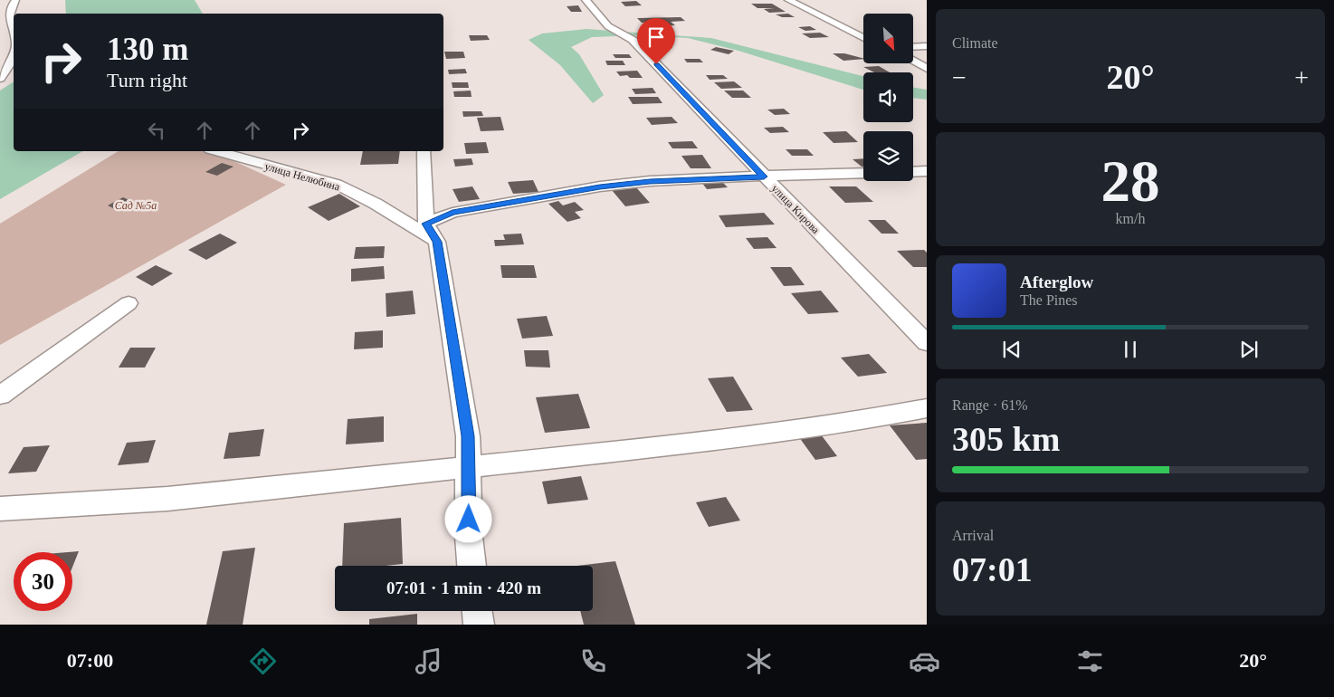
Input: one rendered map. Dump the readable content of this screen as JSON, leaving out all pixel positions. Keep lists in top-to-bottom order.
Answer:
{
  "streets": {
    "street": ["улица Нелюбина", "улица Кирова"]
  },
  "parks": ["Сад №5а"],
  "north": "bottom right",
  "page": {
    "tile": [
      "Climate",
      ["28", "km/h"],
      ["Range · 61%", "305 km"],
      ["Arrival", "07:01"]
    ],
    "turn": ["130 m", "Turn right"],
    "heat": ["−", "20°", "+"],
    "song": ["Afterglow", "The Pines"],
    "limit": "30",
    "trip": "07:01 · 1 min · 420 m",
    "tabs": ["07:00", "20°"]
  }
}
